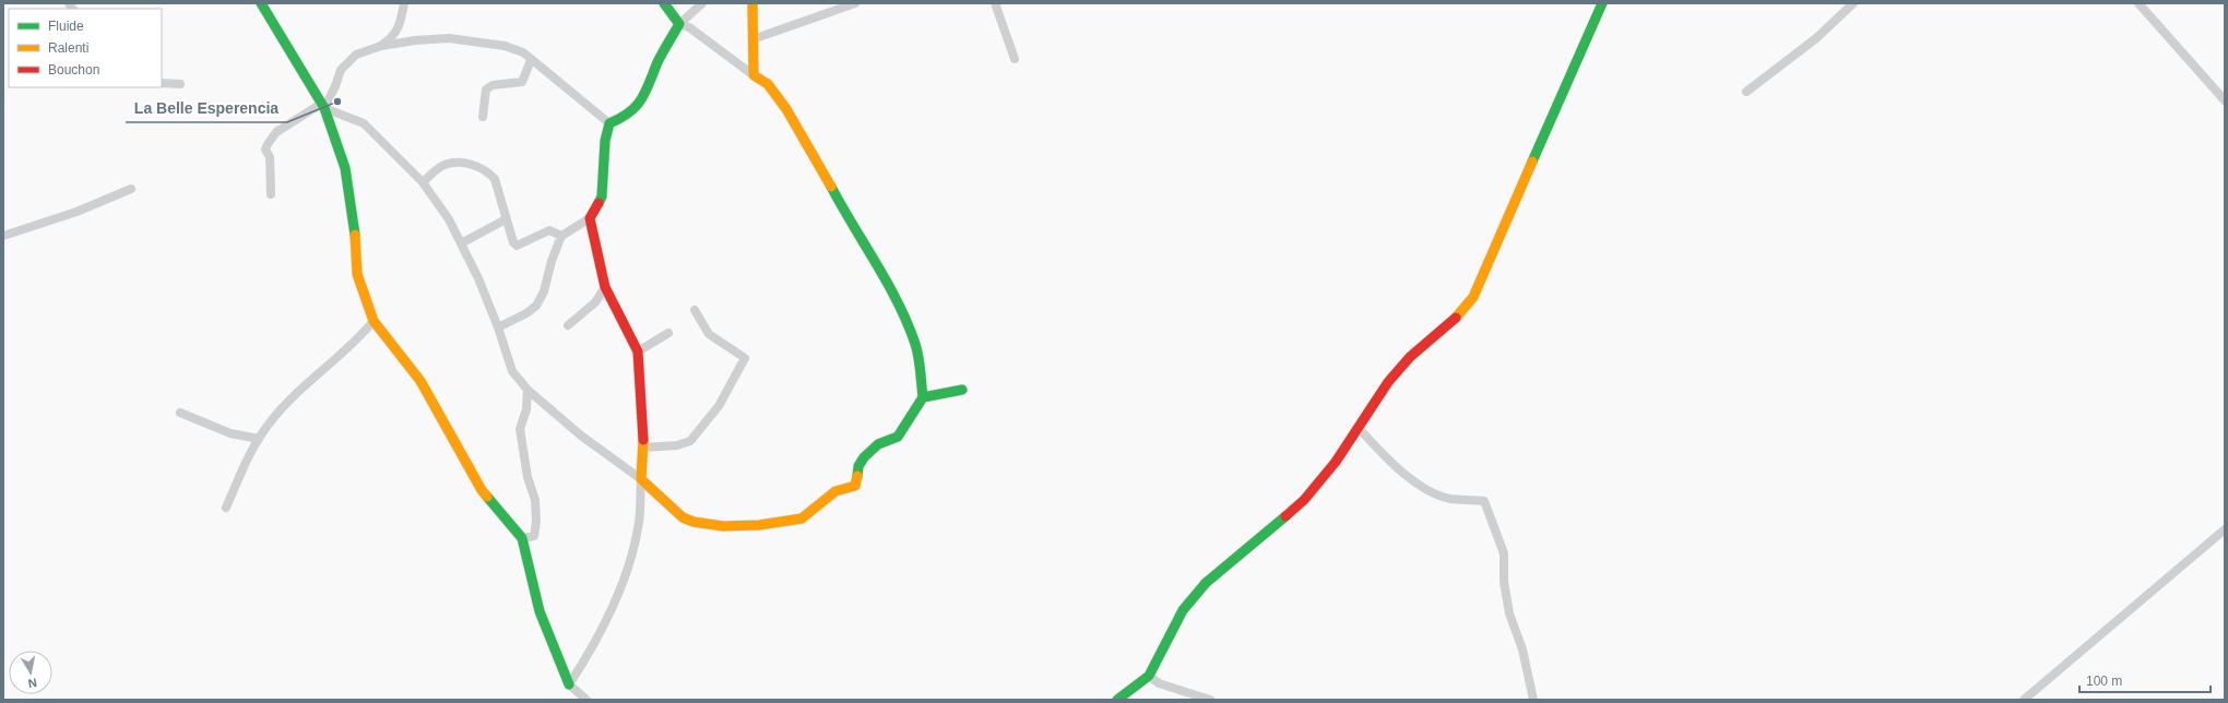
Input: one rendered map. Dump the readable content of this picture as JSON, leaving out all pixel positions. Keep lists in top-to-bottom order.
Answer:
{
  "places": ["La Belle Esperencia"],
  "legend": ["Fluide", "Ralenti", "Bouchon"],
  "scale_bar": "100 m",
  "north": "bottom"
}
